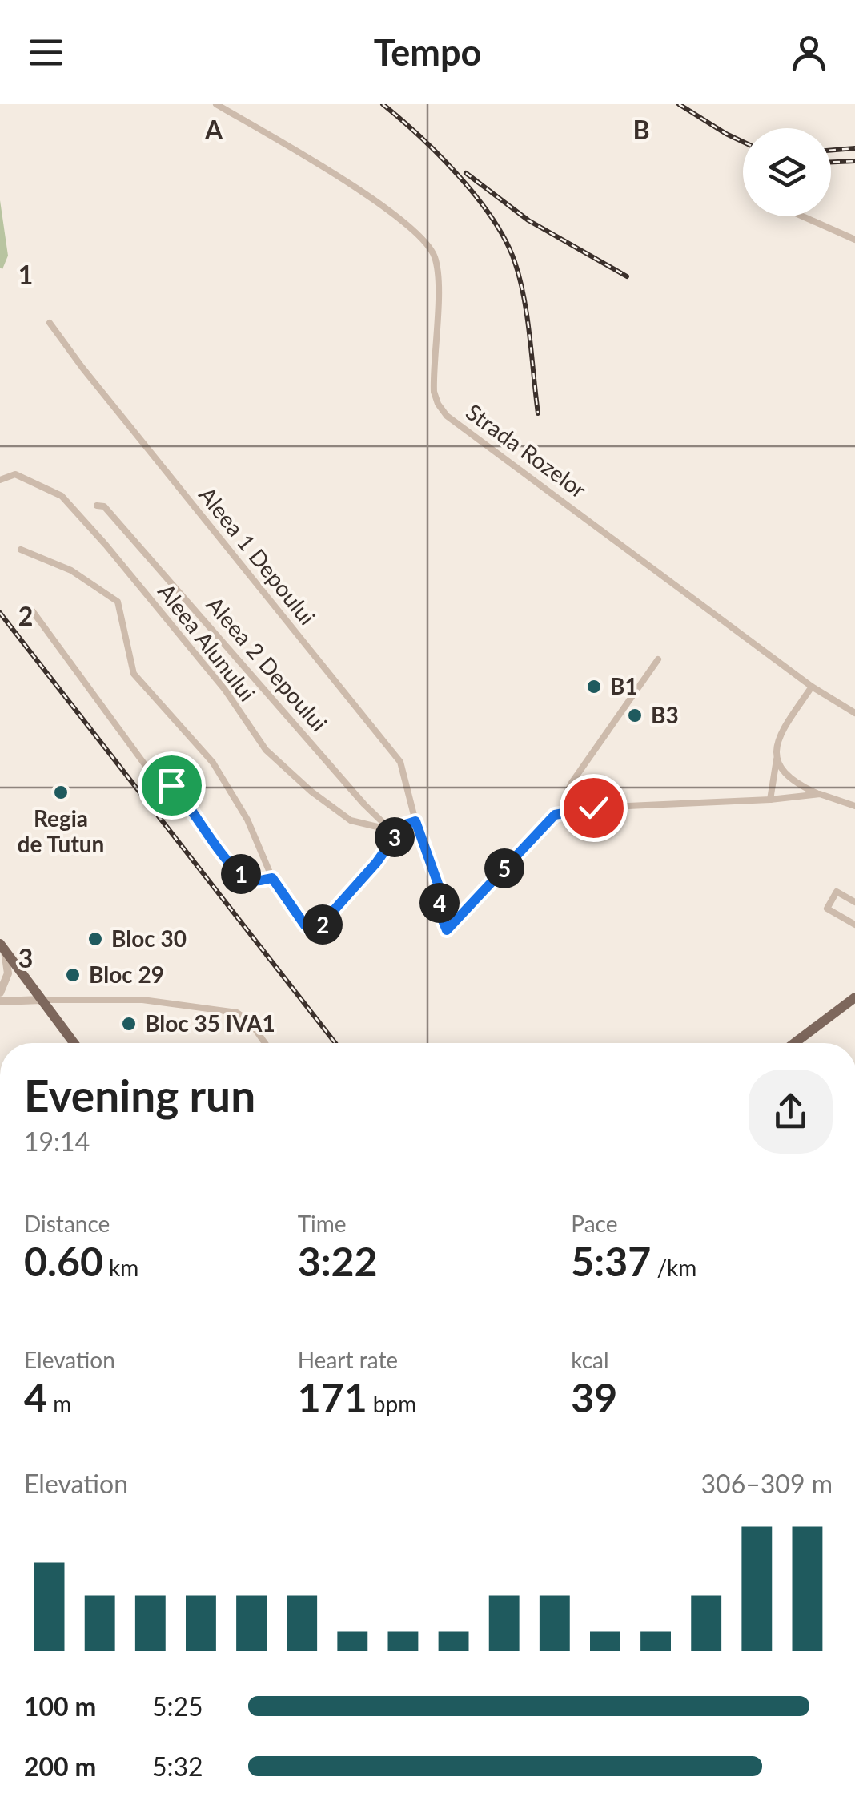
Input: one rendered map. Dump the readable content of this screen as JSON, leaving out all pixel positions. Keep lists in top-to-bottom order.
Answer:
{
  "streets": {
    "street": [
      "Strada Rozelor",
      "Aleea 1 Depoului",
      "Aleea Alunului",
      "Aleea 2 Depoului"
    ]
  },
  "crossings": [
    ["Aleea Alunului", "Aleea 2 Depoului"]
  ],
  "places": [
    "B1",
    "B3",
    "Regia de Tutun",
    "Bloc 30",
    "Bloc 29",
    "Bloc 35 IVA1"
  ],
  "page": {
    "header": "Tempo",
    "pins": [
      "3",
      "5",
      "1",
      "4",
      "2"
    ],
    "heading": ["Evening run", "19:14"],
    "stats": [
      ["Distance", "0.60 km"],
      ["Time", "3:22"],
      ["Pace", "5:37 /km"],
      ["Elevation", "4 m"],
      ["Heart rate", "171 bpm"],
      ["kcal", "39"]
    ],
    "chart": ["Elevation", "306–309 m"],
    "list": [
      {
        "name": "100 m",
        "note": "5:25"
      },
      {
        "name": "200 m",
        "note": "5:32"
      }
    ]
  },
  "grid": {
    "columns": ["A", "B"],
    "rows": ["1", "2", "3"]
  }
}
